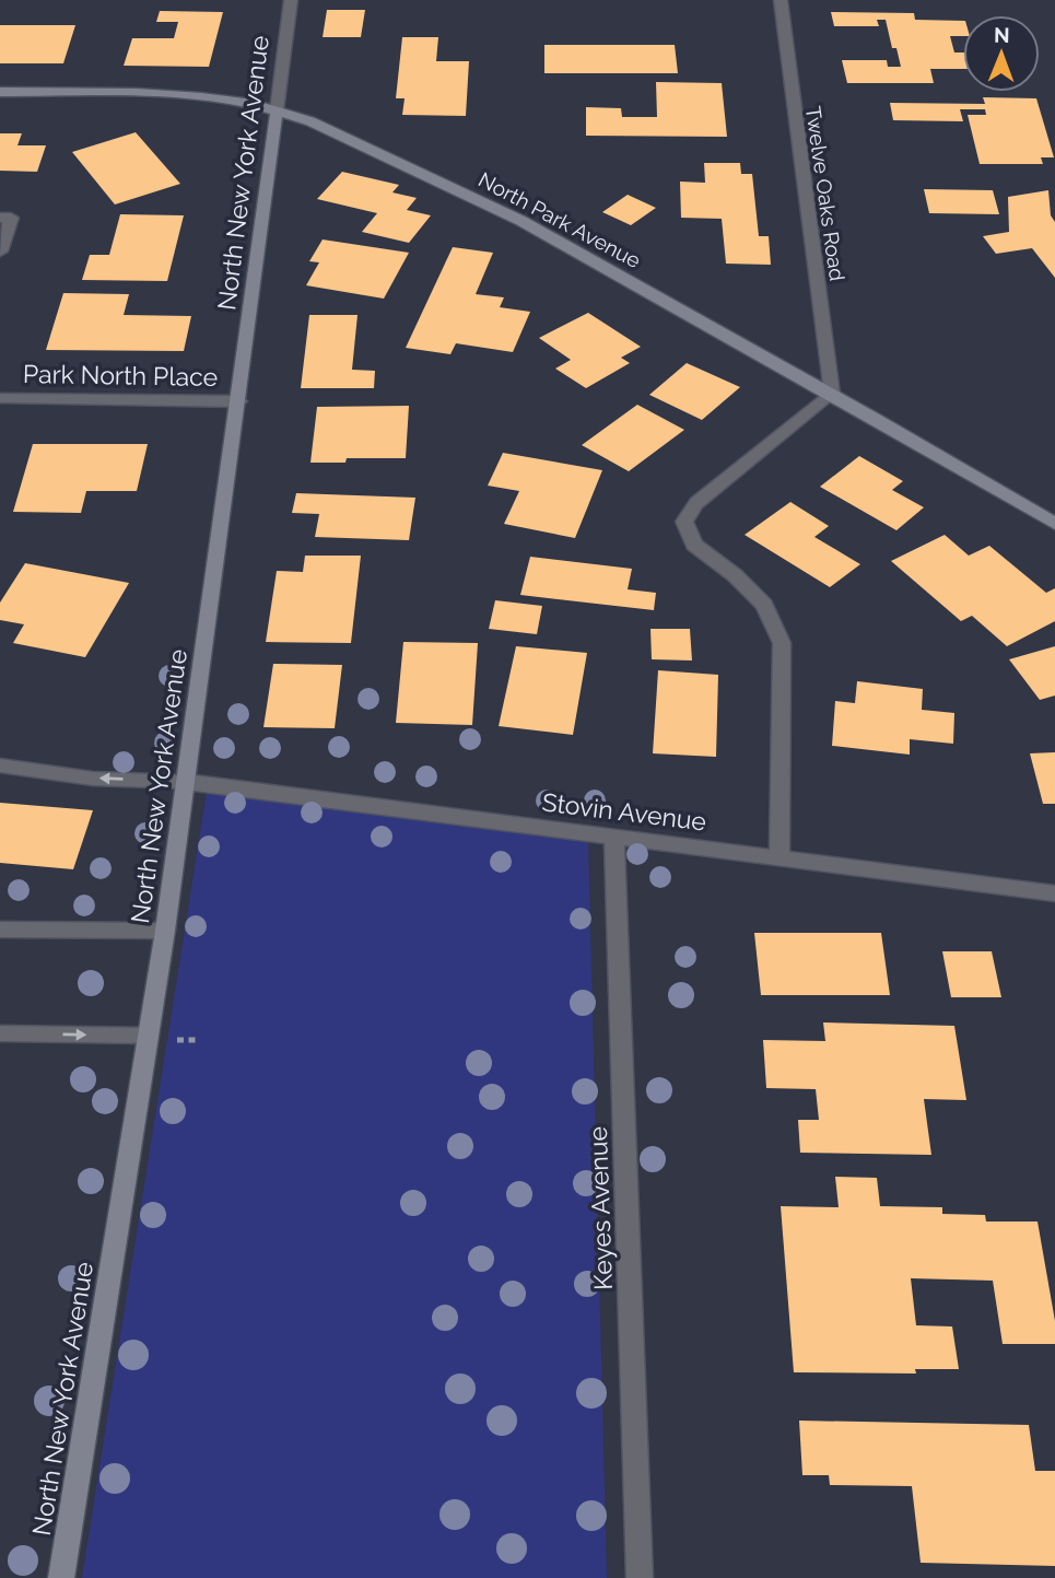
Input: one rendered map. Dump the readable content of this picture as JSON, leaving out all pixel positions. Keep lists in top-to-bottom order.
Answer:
{
  "streets": {
    "street": [
      "North New York Avenue",
      "Twelve Oaks Road",
      "North Park Avenue",
      "Park North Place",
      "Stovin Avenue",
      "Keyes Avenue"
    ]
  },
  "crossings": [
    ["North New York Avenue", "North Park Avenue"],
    ["North New York Avenue", "Park North Place"],
    ["North New York Avenue", "Stovin Avenue"],
    ["Twelve Oaks Road", "North Park Avenue"],
    ["Stovin Avenue", "Keyes Avenue"]
  ],
  "north": "top"
}
